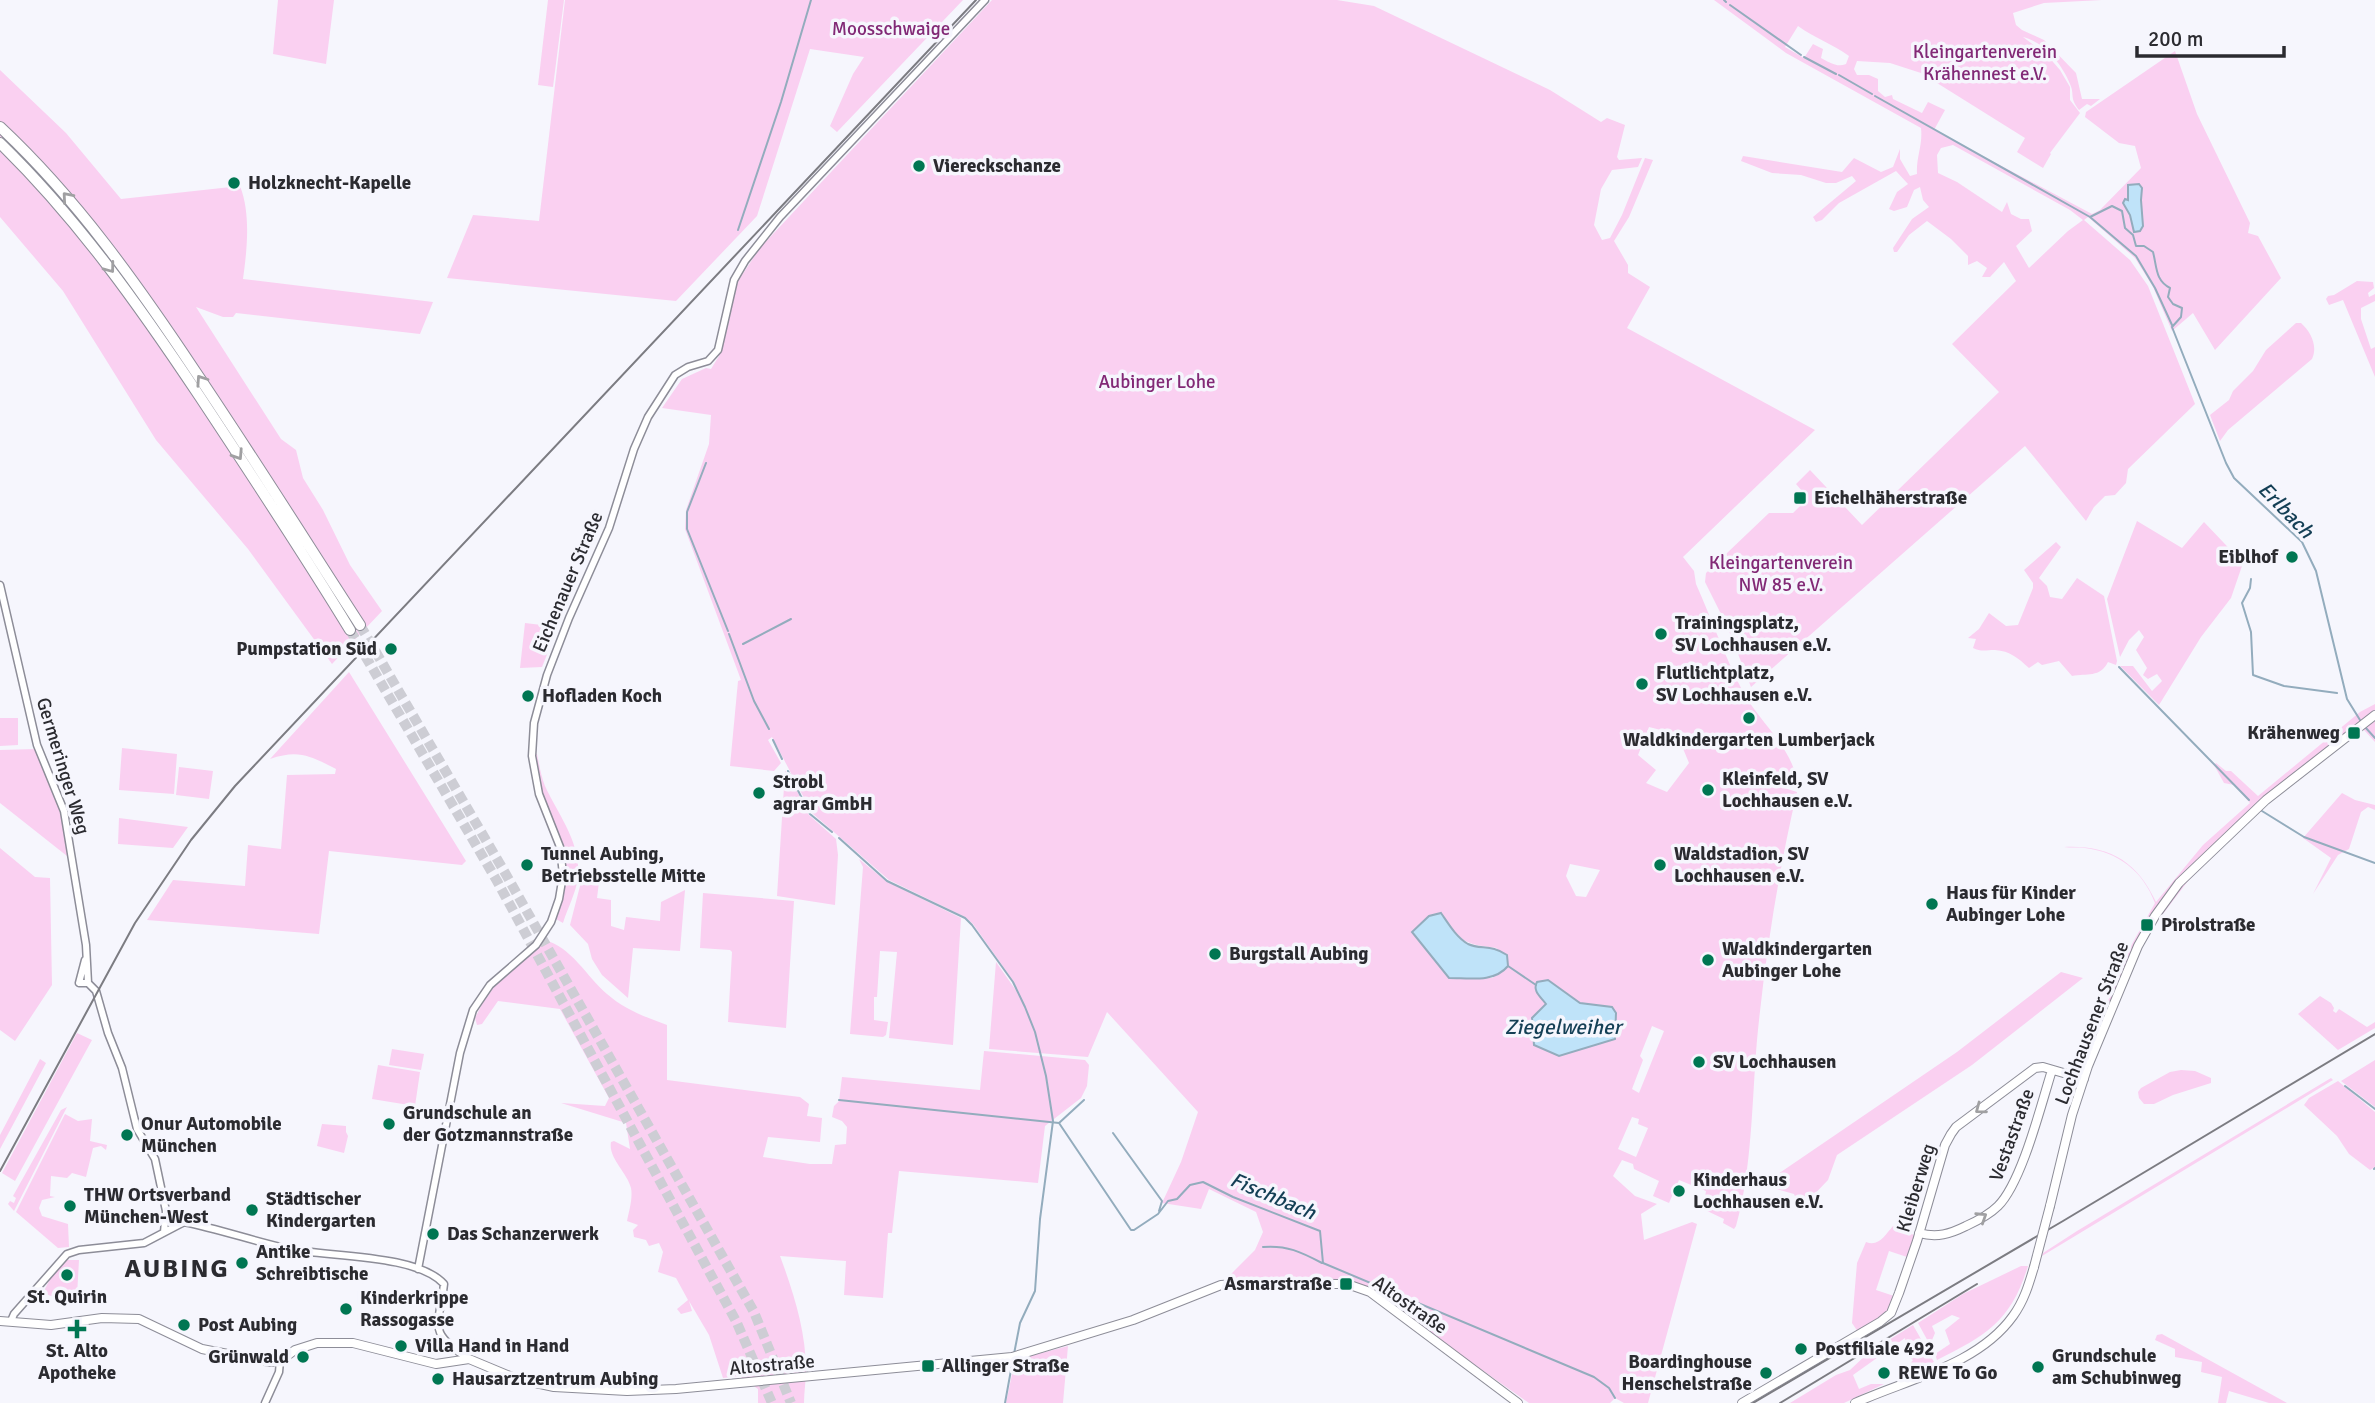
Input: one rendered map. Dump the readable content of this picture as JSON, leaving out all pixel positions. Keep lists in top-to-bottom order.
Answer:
{
  "streets": {
    "main road": [
      "Lochhausener Straße",
      "Vestastraße",
      "Kleiberweg",
      "Altostraße"
    ],
    "street": ["Eichenauer Straße", "Germeringer Weg"]
  },
  "crossings": [
    ["Vestastraße", "Kleiberweg"]
  ],
  "one_way": ["Vestastraße", "Kleiberweg"],
  "districts": ["AUBING"],
  "water": ["Erlbach", "Ziegelweiher", "Fischbach"],
  "parks": [
    "Moosschwaige",
    "Kleingartenverein Krähennest e.V.",
    "Aubinger Lohe",
    "Kleingartenverein NW 85 e.V."
  ],
  "places": {
    "other": [
      "Viereckschanze",
      "Holzknecht-Kapelle",
      "Eiblhof",
      "Trainingsplatz, SV Lochhausen e.V.",
      "Pumpstation Süd",
      "Flutlichtplatz, SV Lochhausen e.V.",
      "Hofladen Koch",
      "Waldkindergarten Lumberjack",
      "Kleinfeld, SV Lochhausen e.V.",
      "Strobl agrar GmbH",
      "Tunnel Aubing, Betriebsstelle Mitte",
      "Waldstadion, SV Lochhausen e.V.",
      "Haus für Kinder Aubinger Lohe",
      "Burgstall Aubing",
      "Waldkindergarten Aubinger Lohe",
      "SV Lochhausen",
      "Grundschule an der Gotzmannstraße",
      "Onur Automobile München",
      "Kinderhaus Lochhausen e.V.",
      "THW Ortsverband München-West",
      "Städtischer Kindergarten",
      "Das Schanzerwerk",
      "Antike Schreibtische",
      "St. Quirin",
      "Kinderkrippe Rassogasse",
      "Post Aubing",
      "Villa Hand in Hand",
      "Postfiliale 492",
      "Grünwald",
      "Grundschule am Schubinweg",
      "Boardinghouse Henschelstraße",
      "REWE To Go",
      "Hausarztzentrum Aubing"
    ],
    "transit": [
      "Eichelhäherstraße",
      "Krähenweg",
      "Pirolstraße",
      "Asmarstraße",
      "Allinger Straße"
    ],
    "health": ["St. Alto Apotheke"]
  },
  "scale_bar": "200 m"
}
